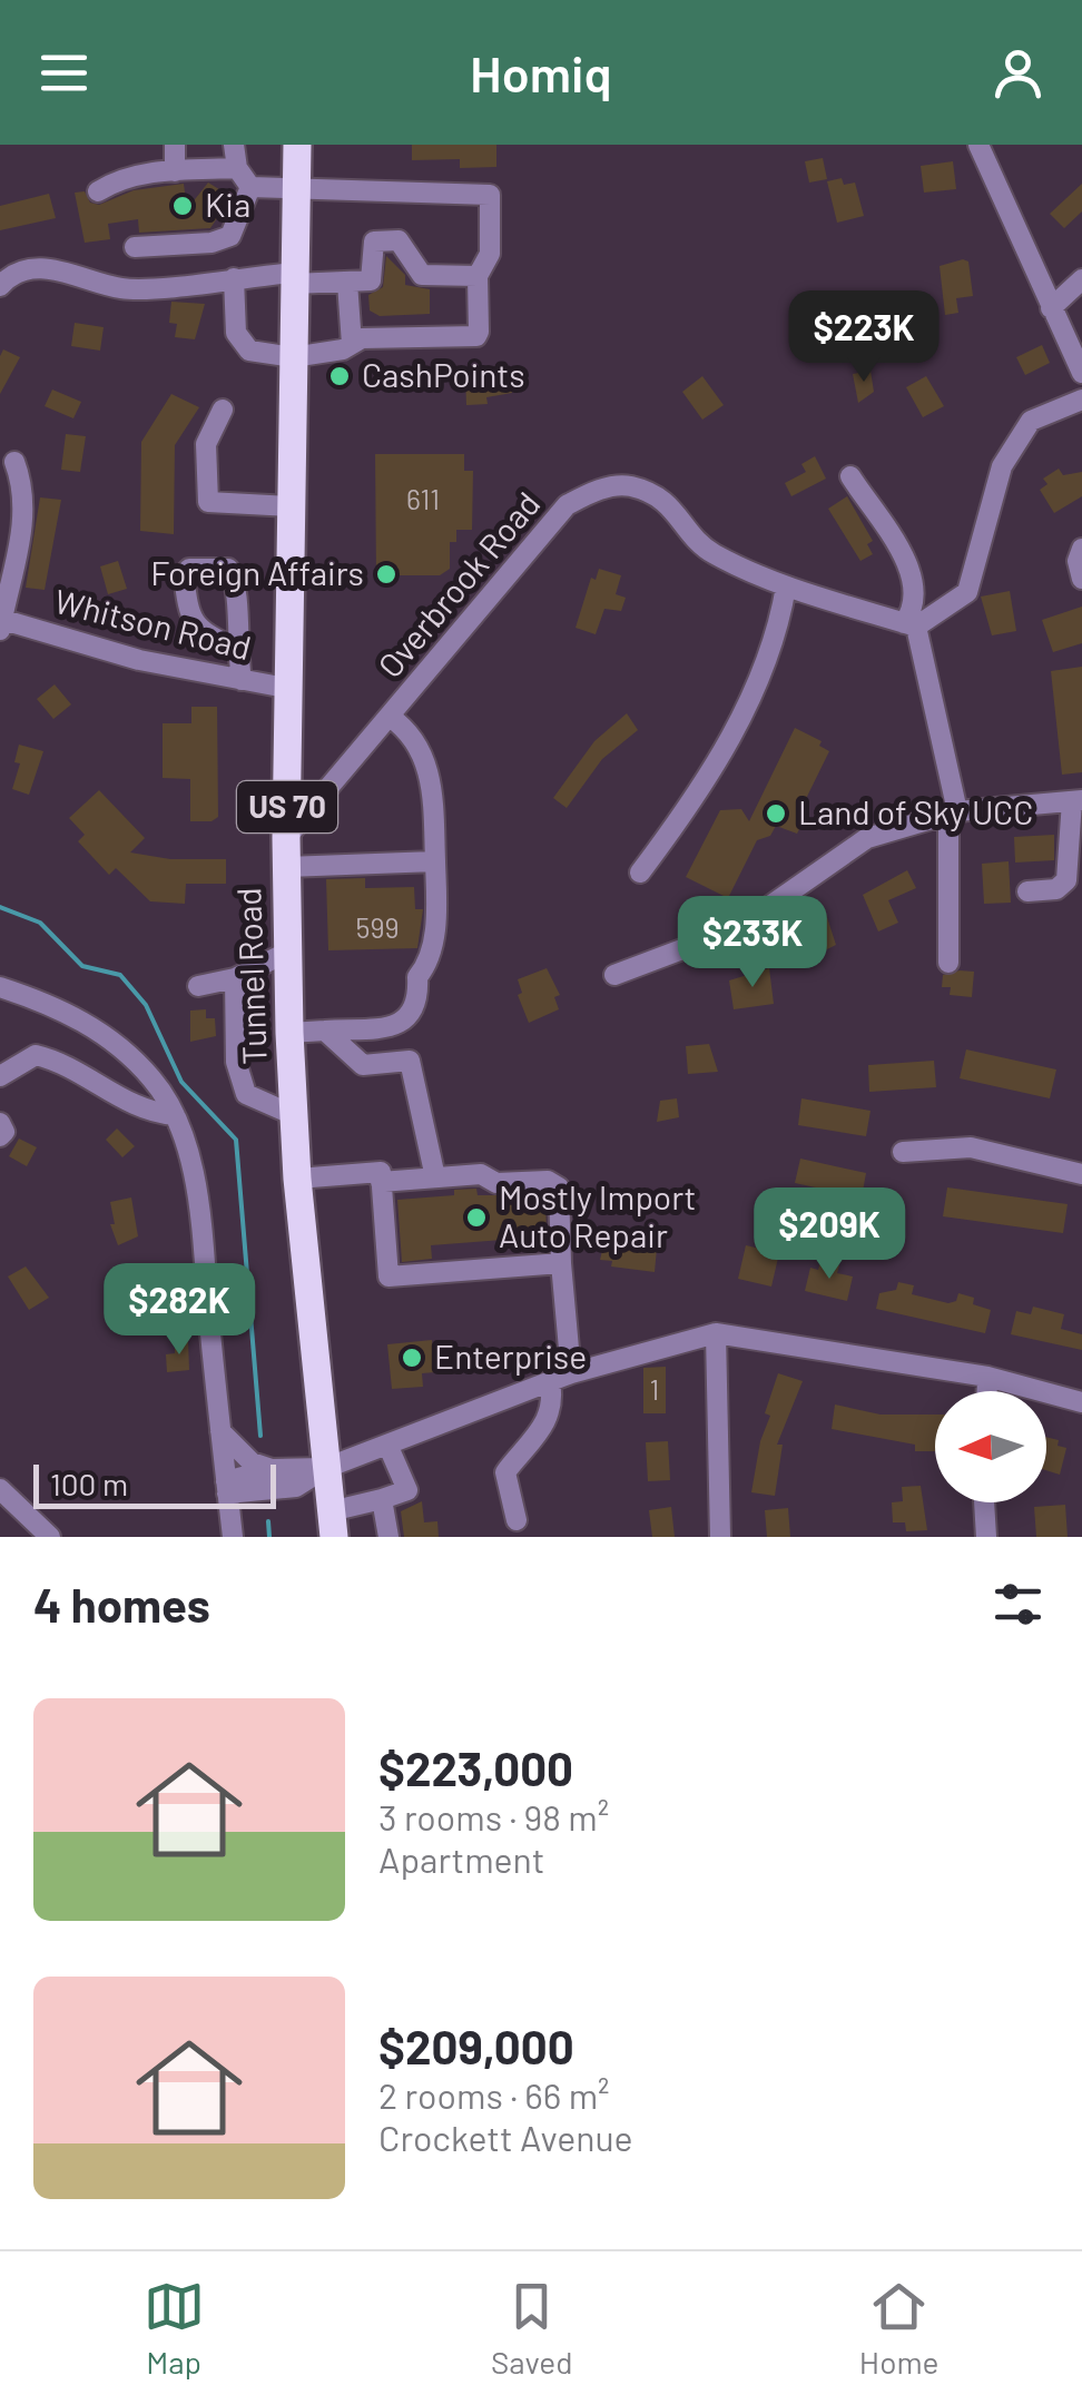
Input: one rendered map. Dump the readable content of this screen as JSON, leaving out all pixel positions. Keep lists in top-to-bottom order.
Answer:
{
  "streets": {
    "main road": ["US 70", "Tunnel Road"],
    "street": ["Overbrook Road", "Whitson Road"]
  },
  "crossings": [
    ["Overbrook Road", "Tunnel Road"],
    ["Whitson Road", "Tunnel Road"]
  ],
  "places": [
    "Kia",
    "CashPoints",
    "Foreign Affairs",
    "Land of Sky UCC",
    "Mostly Import Auto Repair",
    "Enterprise"
  ],
  "house_numbers": ["611", "599", "1"],
  "scale_bar": "100 m",
  "north": "left",
  "page": {
    "header": "Homiq",
    "price": [
      "$223K",
      "$233K",
      "$209K",
      "$282K"
    ],
    "scale": "100 m",
    "heading": "4 homes",
    "list": [
      {
        "name": "$223,000",
        "note": "3 rooms · 98 m² · Apartment"
      },
      {
        "name": "$209,000",
        "note": "2 rooms · 66 m² · Crockett Avenue"
      }
    ],
    "tabs": ["Map", "Saved", "Home"]
  }
}
